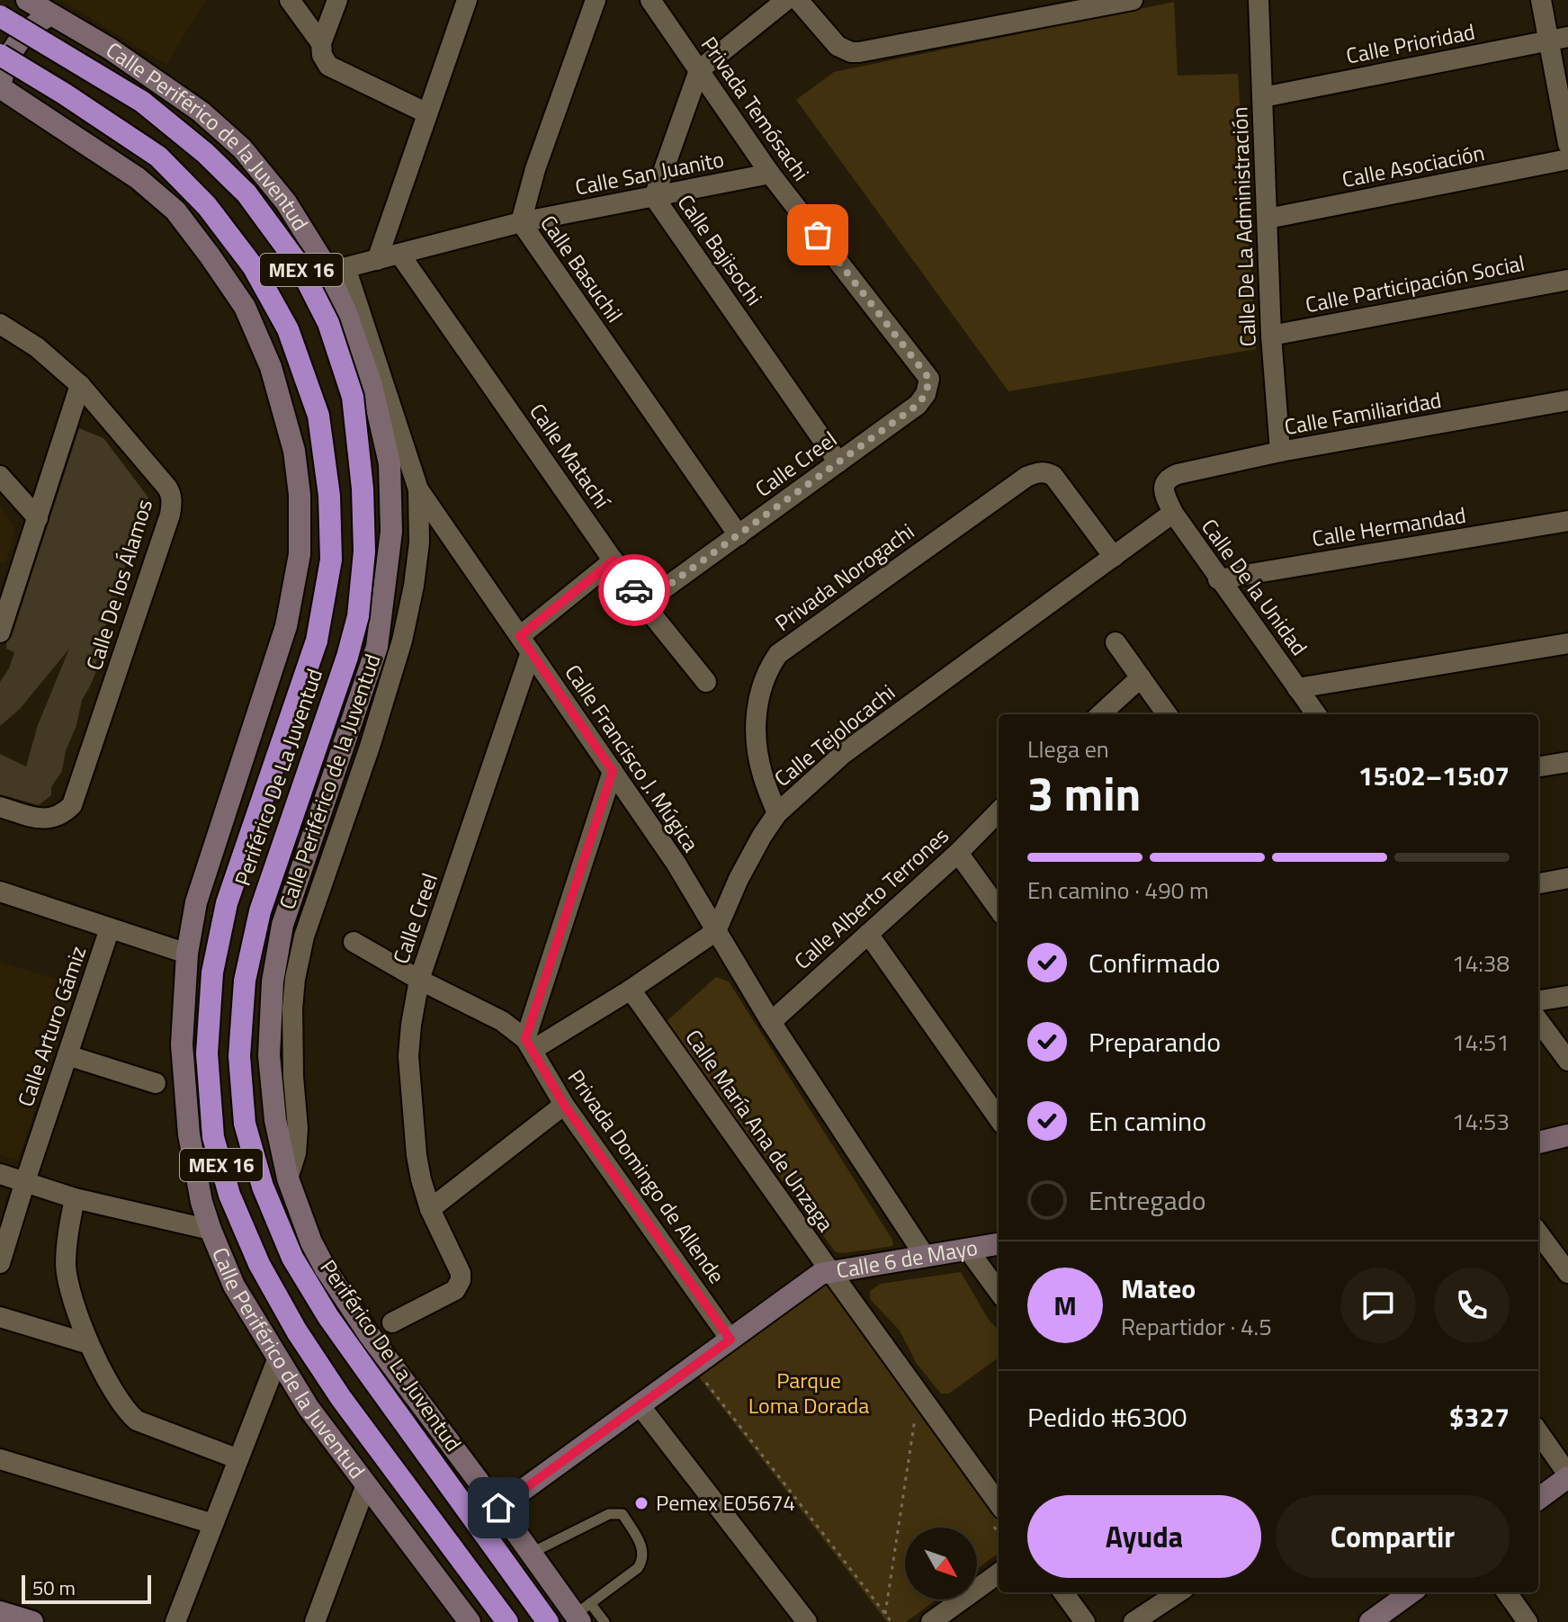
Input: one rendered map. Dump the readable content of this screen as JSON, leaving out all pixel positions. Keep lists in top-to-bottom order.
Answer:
{
  "streets": {
    "highway": ["MEX 16", "Periférico De La Juventud"],
    "main road": ["Calle Periférico de la Juventud", "Calle 6 de Mayo"],
    "street": [
      "Calle Prioridad",
      "Privada Temósachi",
      "Calle Asociación",
      "Calle San Juanito",
      "Calle De La Administración",
      "Calle Bajisochi",
      "Calle Basuchil",
      "Calle Participación Social",
      "Calle Familiaridad",
      "Calle Matachí",
      "Calle Creel",
      "Calle Hermandad",
      "Privada Norogachi",
      "Calle De los Álamos",
      "Calle De la Unidad",
      "Calle Tejolocachi",
      "Calle Francisco J. Múgica",
      "Calle Alberto Terrones",
      "Calle Arturo Gámiz",
      "Calle María Ana de Unzaga",
      "Privada Domingo de Allende"
    ]
  },
  "crossings": [
    ["Calle Prioridad", "Calle De La Administración"],
    ["Privada Temósachi", "Calle San Juanito"],
    ["Privada Temósachi", "Calle Bajisochi"],
    ["Privada Temósachi", "Calle Creel"],
    ["Calle Periférico de la Juventud", "Calle San Juanito"],
    ["Calle Periférico de la Juventud", "Calle Francisco J. Múgica"],
    ["Calle Periférico de la Juventud", "Calle 6 de Mayo"],
    ["Calle Asociación", "Calle De La Administración"],
    ["Calle San Juanito", "Calle Bajisochi"],
    ["Calle San Juanito", "Calle Basuchil"],
    ["Calle San Juanito", "Calle Matachí"],
    ["Calle San Juanito", "Calle Francisco J. Múgica"],
    ["Calle De La Administración", "Calle Participación Social"],
    ["Calle De La Administración", "Calle Familiaridad"],
    ["Calle Bajisochi", "Calle Creel"],
    ["Calle Basuchil", "Calle Creel"],
    ["Calle Familiaridad", "Calle De la Unidad"],
    ["Calle Matachí", "Calle Creel"],
    ["Calle Creel", "Calle Francisco J. Múgica"],
    ["Calle Hermandad", "Calle De la Unidad"],
    ["Privada Norogachi", "Calle Tejolocachi"],
    ["Calle De la Unidad", "Calle Tejolocachi"],
    ["Calle Tejolocachi", "Calle Francisco J. Múgica"],
    ["Calle Francisco J. Múgica", "Calle Alberto Terrones"],
    ["Calle Francisco J. Múgica", "Calle 6 de Mayo"],
    ["Calle María Ana de Unzaga", "Calle 6 de Mayo"],
    ["Privada Domingo de Allende", "Calle 6 de Mayo"]
  ],
  "parks": ["Parque Loma Dorada"],
  "places": ["Pemex E05674"],
  "scale_bar": "50 m",
  "north": "bottom right",
  "page": {
    "heading": ["3 min", "Llega en", "15:02–15:07"],
    "panel": [
      "Mateo",
      "Repartidor · 4.5",
      "Pedido #6300",
      "$327"
    ],
    "bar": "En camino · 490 m",
    "list": [
      ["Confirmado", "14:38"],
      ["Preparando", "14:51"],
      ["En camino", "14:53"],
      "Entregado"
    ],
    "round": "M",
    "buttons": ["Ayuda", "Compartir"],
    "scale": "50 m"
  }
}
